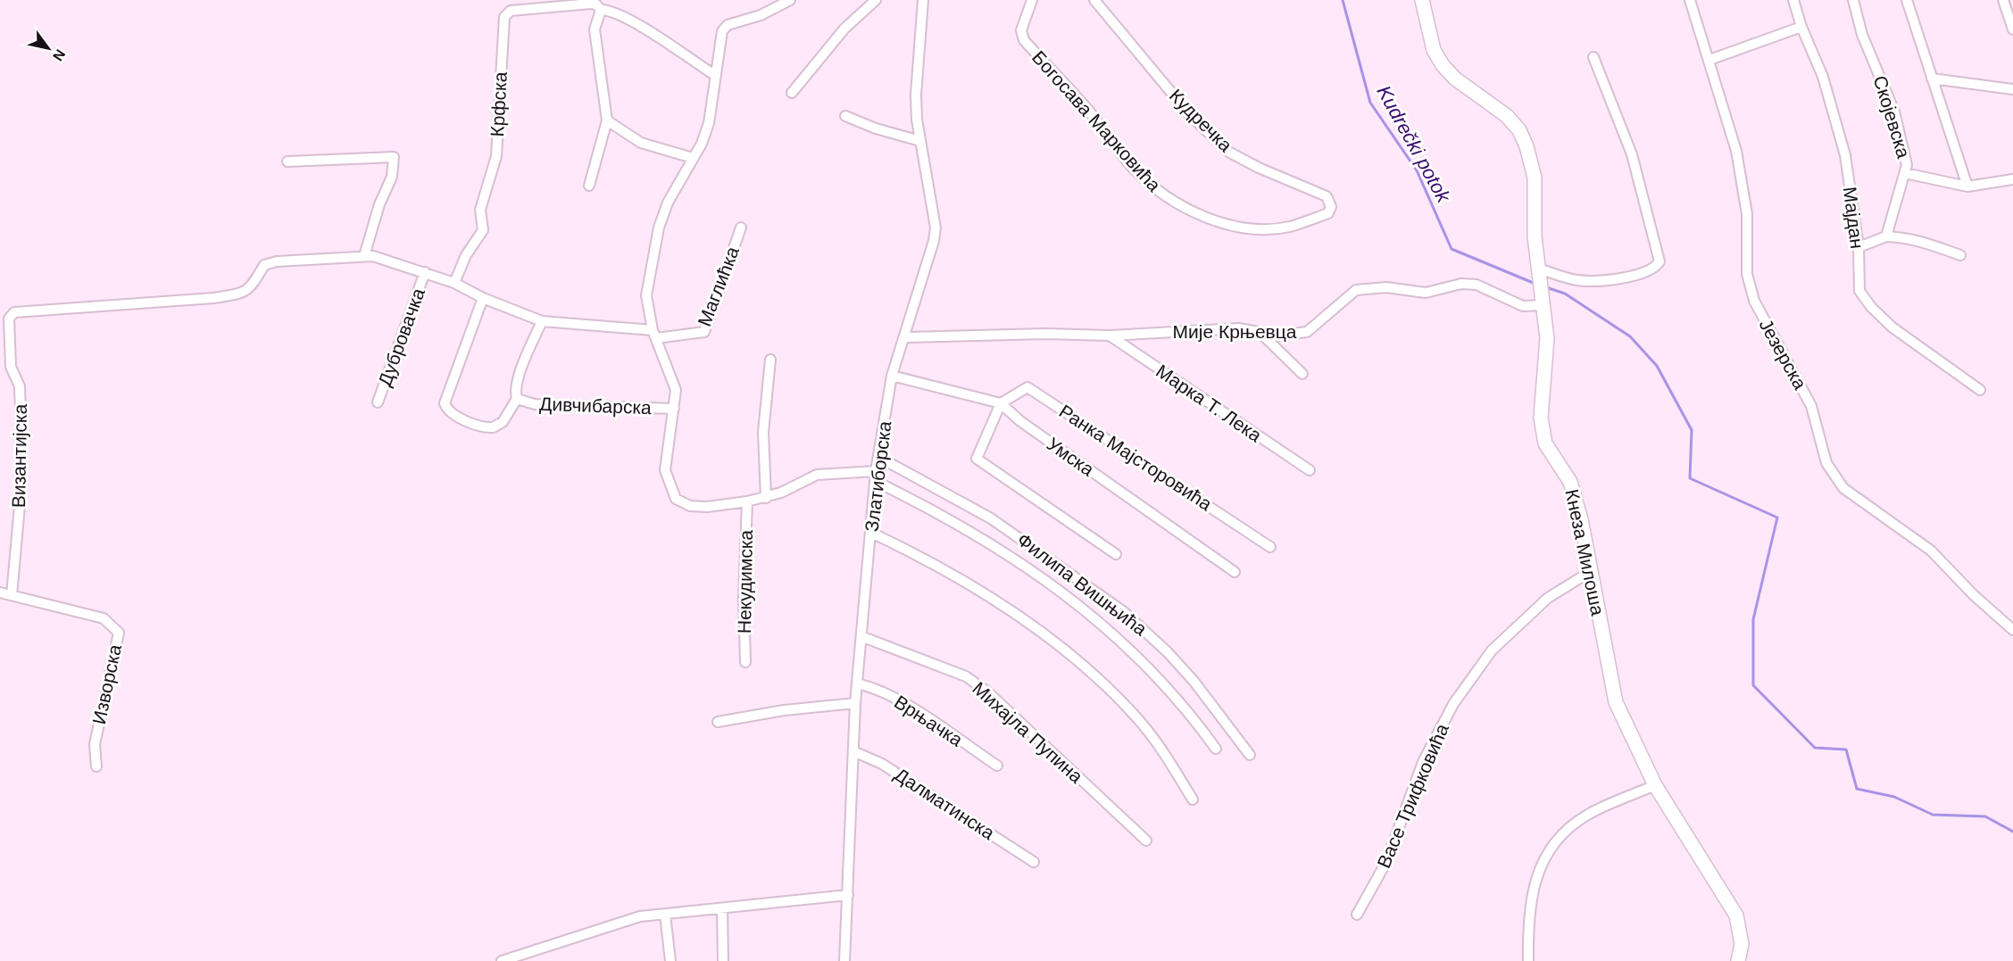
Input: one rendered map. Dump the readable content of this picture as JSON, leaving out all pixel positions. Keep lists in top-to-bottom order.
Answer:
{
  "streets": {
    "street": [
      "Крфска",
      "Скојевска",
      "Кудречка",
      "Богосава Марковића",
      "Мајдан",
      "Маглићка",
      "Мије Крњевца",
      "Дубровачка",
      "Језерска",
      "Марка Т. Лека",
      "Дивчибарска",
      "Византијска",
      "Умска",
      "Ранка Мајсторовића",
      "Златиборска",
      "Кнеза Милоша",
      "Некудимска",
      "Филипа Вишњића",
      "Изворска",
      "Врњачка",
      "Михајла Пупина",
      "Васе Трифковића",
      "Далматинска"
    ]
  },
  "crossings": [
    ["Кудречка", "Богосава Марковића"],
    ["Мије Крњевца", "Марка Т. Лека"],
    ["Мије Крњевца", "Златиборска"],
    ["Мије Крњевца", "Кнеза Милоша"],
    ["Византијска", "Изворска"],
    ["Умска", "Ранка Мајсторовића"],
    ["Умска", "Златиборска"],
    ["Златиборска", "Филипа Вишњића"],
    ["Златиборска", "Врњачка"],
    ["Златиборска", "Михајла Пупина"],
    ["Златиборска", "Далматинска"],
    ["Кнеза Милоша", "Васе Трифковића"]
  ],
  "water": ["Kudrečki potok"],
  "north": "bottom right"
}
